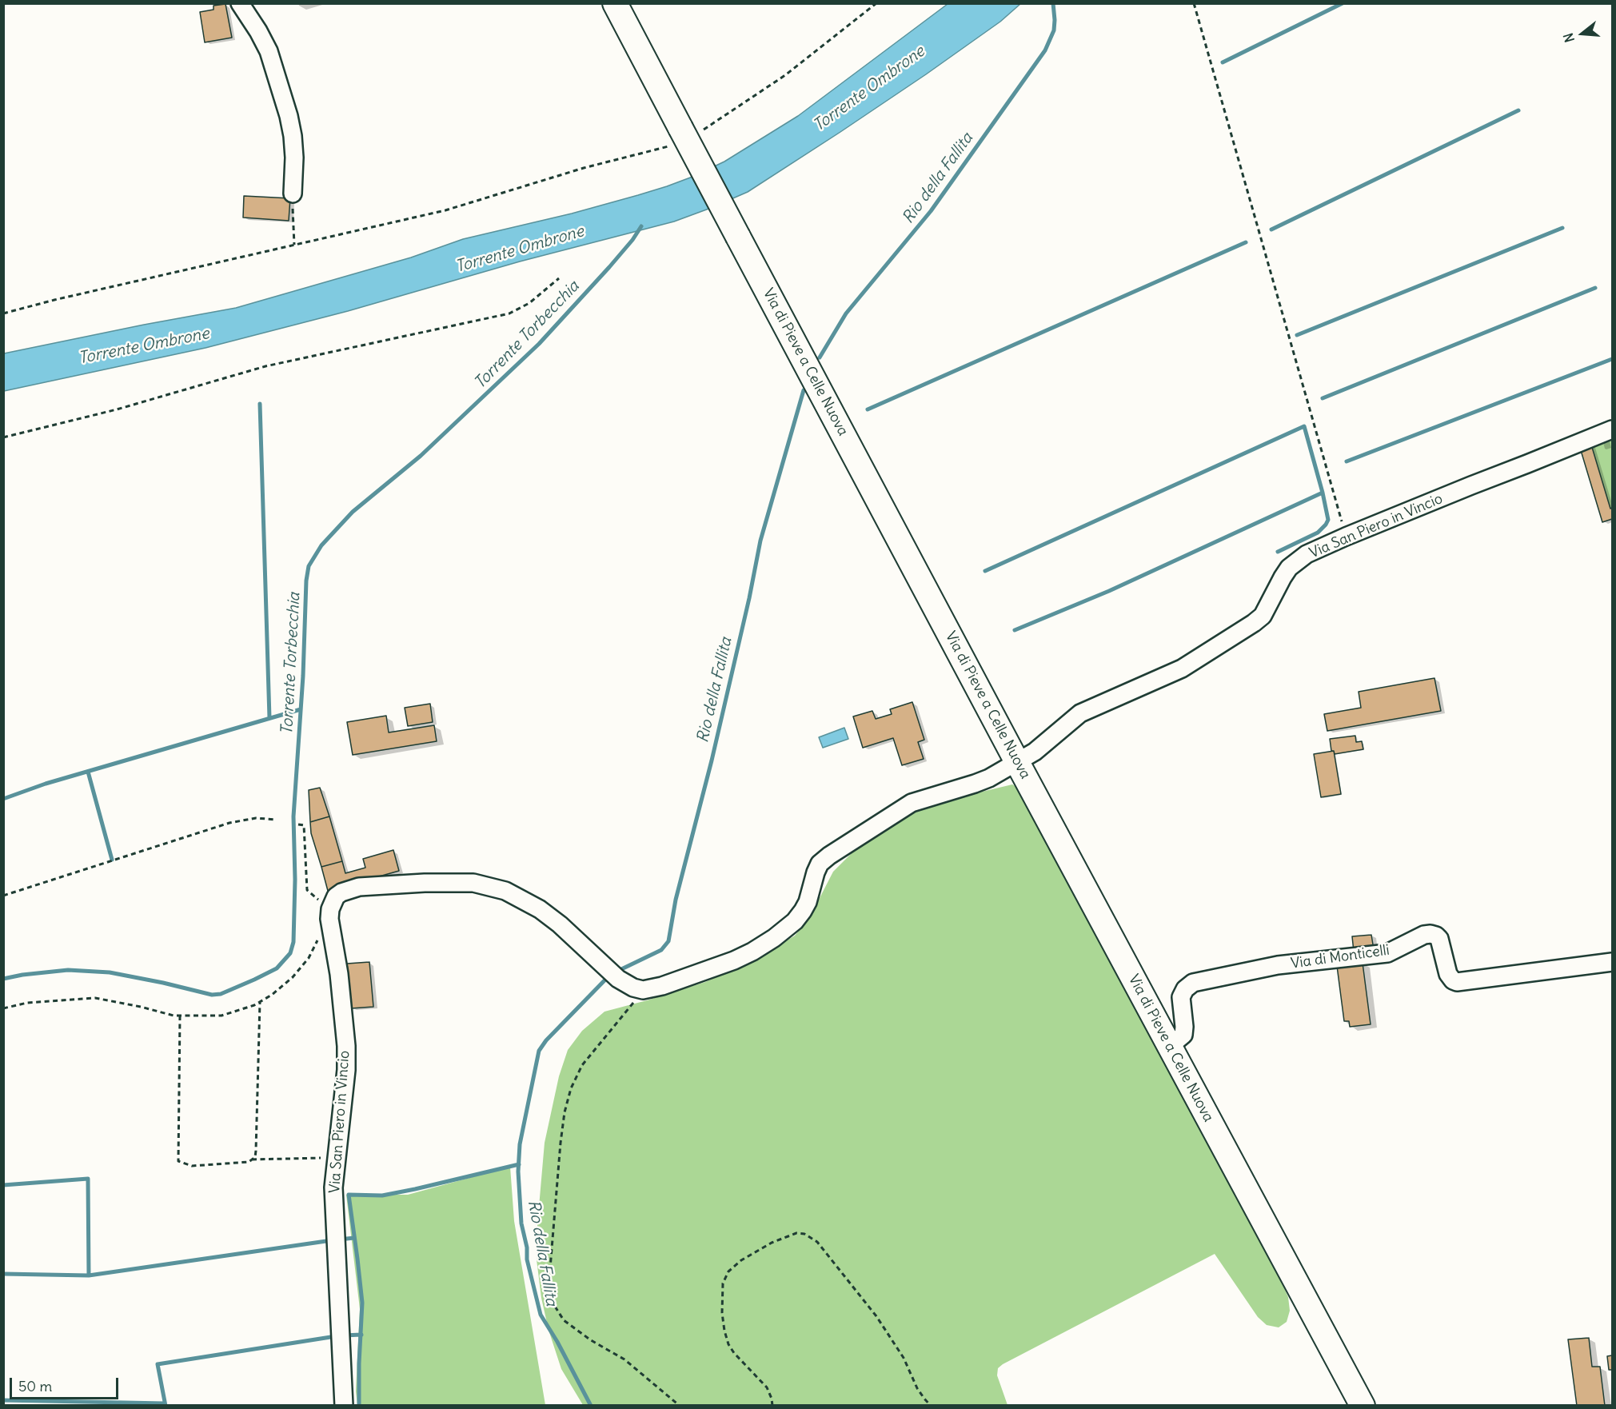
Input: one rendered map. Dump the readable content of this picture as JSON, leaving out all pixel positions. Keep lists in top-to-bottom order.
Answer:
{
  "streets": {
    "main road": ["Via di Pieve a Celle Nuova"],
    "street": ["Via San Piero in Vincio", "Via di Monticelli"]
  },
  "crossings": [
    ["Via di Pieve a Celle Nuova", "Via San Piero in Vincio"],
    ["Via di Pieve a Celle Nuova", "Via di Monticelli"]
  ],
  "water": ["Torrente Ombrone", "Rio della Fallita", "Torrente Torbecchia"],
  "scale_bar": "50 m",
  "north": "left"
}
